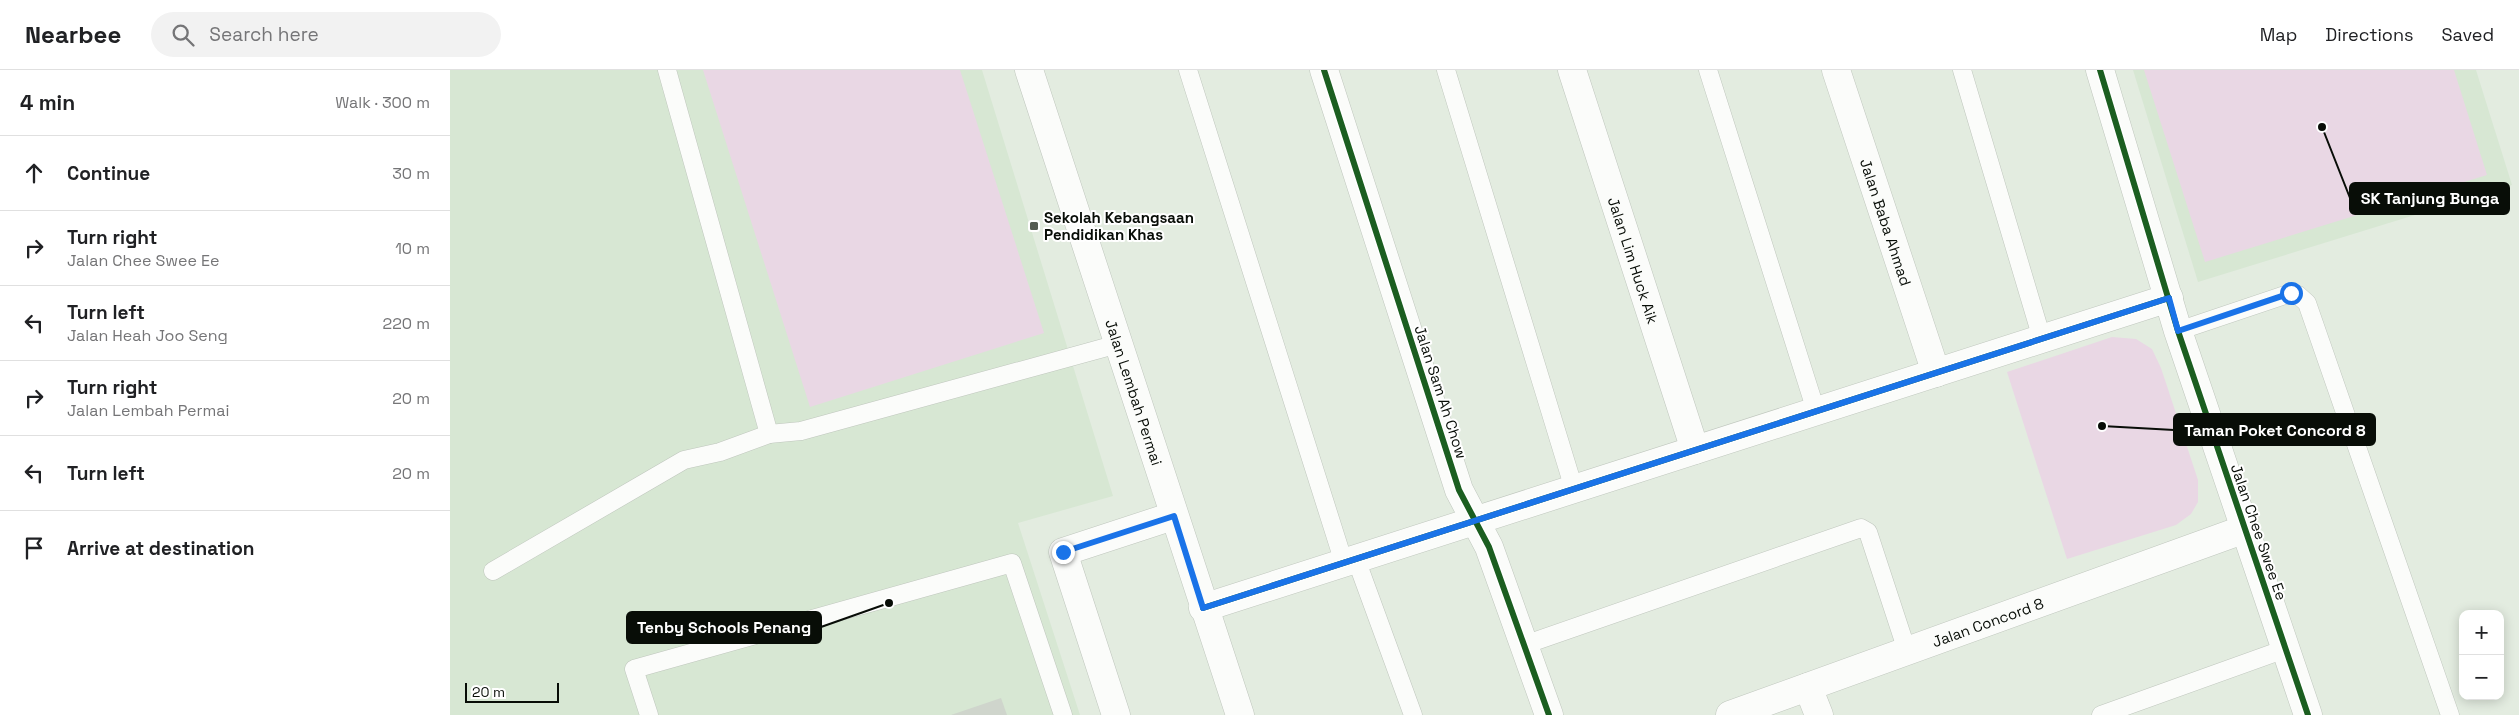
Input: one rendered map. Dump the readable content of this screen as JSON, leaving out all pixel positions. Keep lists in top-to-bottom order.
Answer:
{
  "streets": {
    "street": [
      "Jalan Baba Ahmad",
      "Jalan Lim Huck Aik",
      "Jalan Sam Ah Chow",
      "Jalan Lembah Permai",
      "Jalan Chee Swee Ee",
      "Jalan Concord 8"
    ]
  },
  "crossings": [
    ["Jalan Chee Swee Ee", "Jalan Concord 8"]
  ],
  "places": {
    "other": ["SK Tanjung Bunga", "Taman Poket Concord 8", "Tenby Schools Penang"],
    "transit": ["Sekolah Kebangsaan Pendidikan Khas"]
  },
  "scale_bar": "20 m",
  "page": {
    "header": "Nearbee",
    "search": "Search here",
    "nav": ["Map", "Directions", "Saved"],
    "heading": ["4 min", "Walk · 300 m"],
    "list": [
      ["Continue", "30 m"],
      ["Turn right", "Jalan Chee Swee Ee", "10 m"],
      ["Turn left", "Jalan Heah Joo Seng", "220 m"],
      ["Turn right", "Jalan Lembah Permai", "20 m"],
      ["Turn left", "20 m"],
      "Arrive at destination"
    ],
    "map_buttons": ["+", "−"],
    "scale": "20 m"
  }
}
